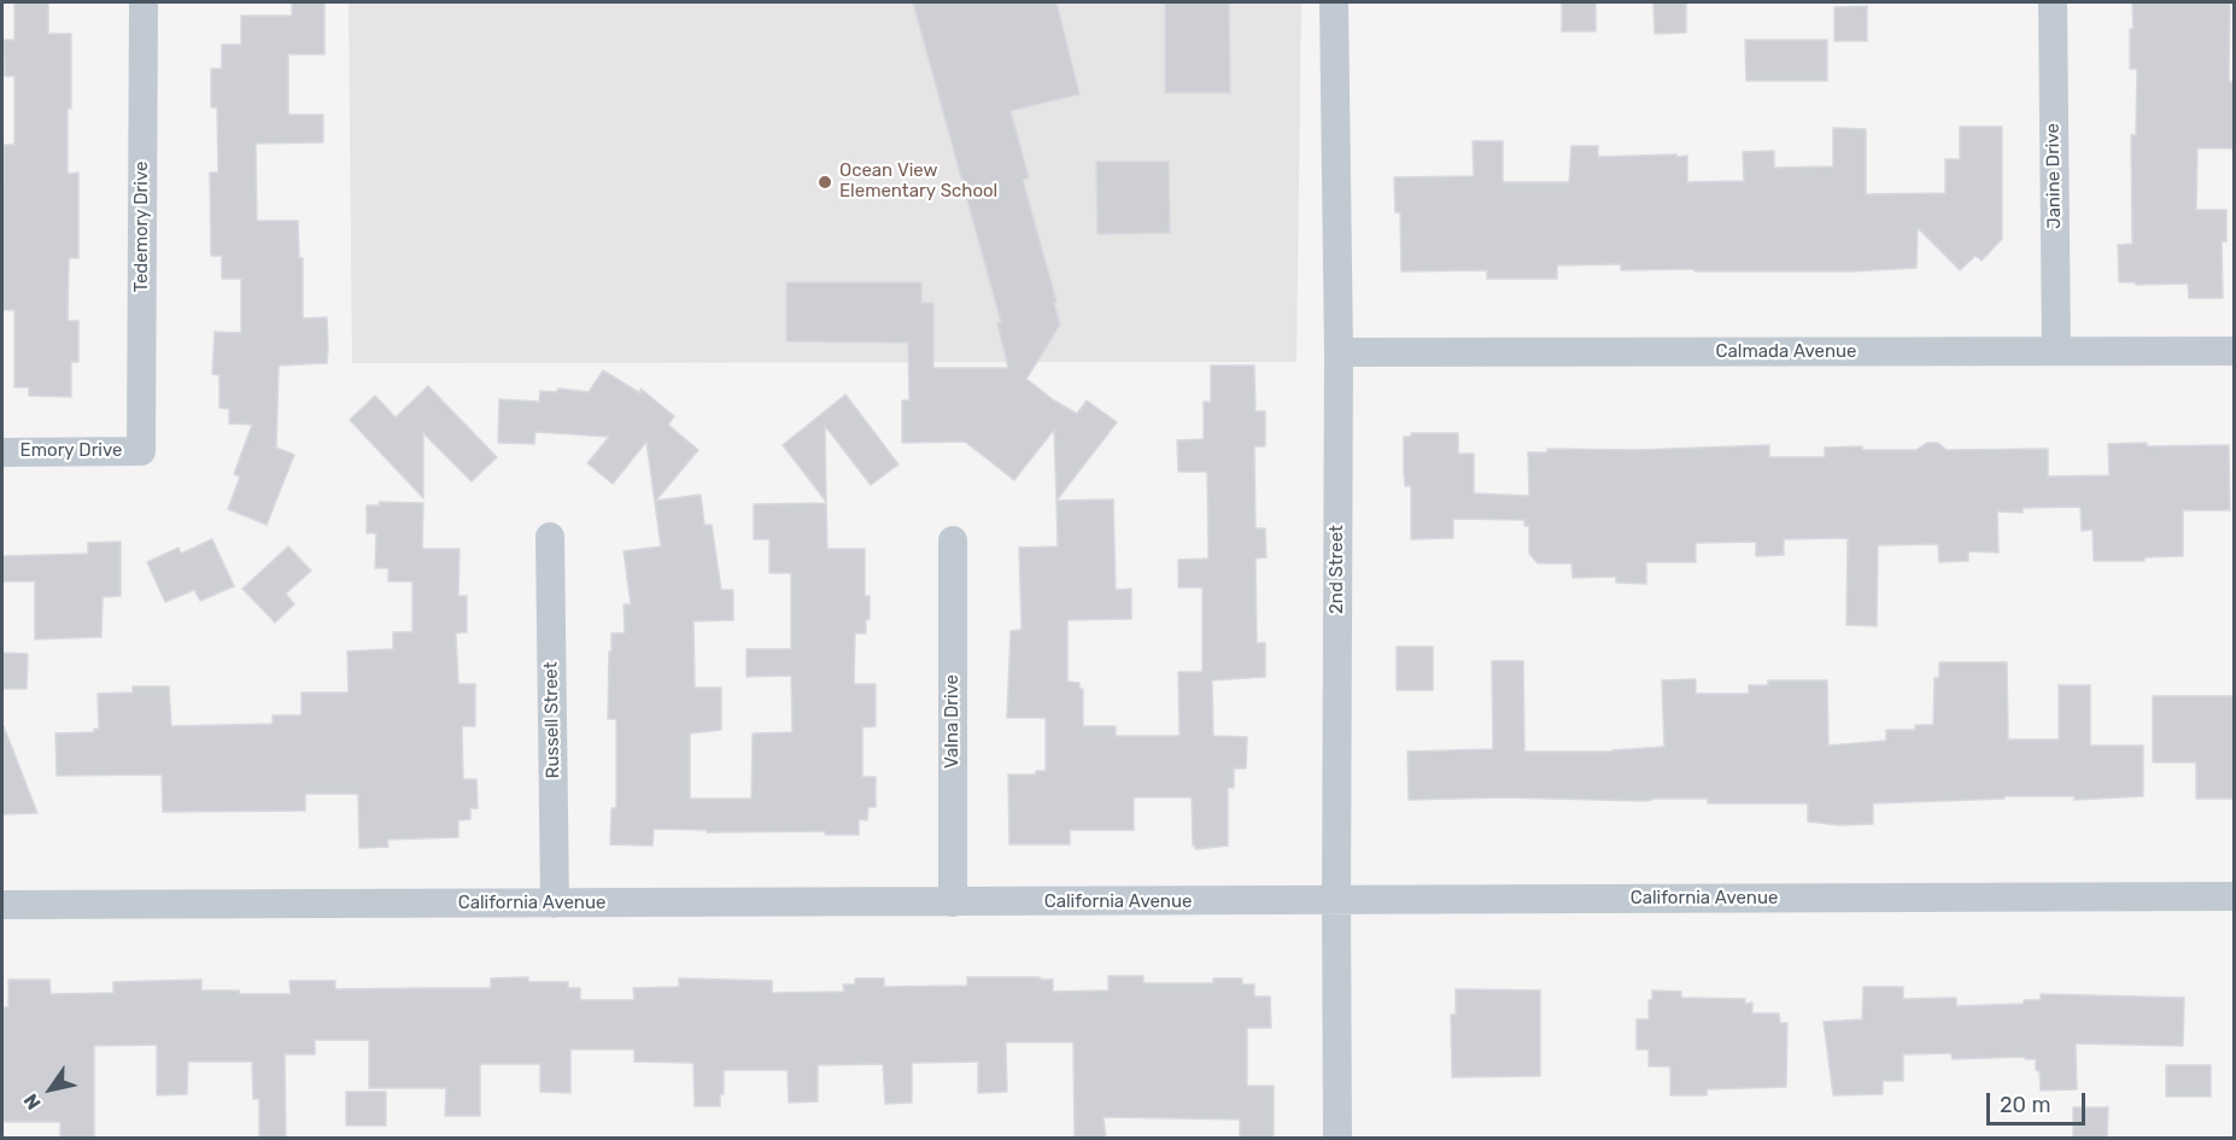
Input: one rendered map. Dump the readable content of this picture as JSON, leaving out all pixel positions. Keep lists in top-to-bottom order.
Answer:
{
  "streets": {
    "street": [
      "Janine Drive",
      "Tedemory Drive",
      "Calmada Avenue",
      "Emory Drive",
      "2nd Street",
      "Russell Street",
      "Valna Drive",
      "California Avenue"
    ]
  },
  "crossings": [
    ["Janine Drive", "Calmada Avenue"],
    ["Tedemory Drive", "Emory Drive"],
    ["Calmada Avenue", "2nd Street"],
    ["2nd Street", "California Avenue"],
    ["Russell Street", "California Avenue"],
    ["Valna Drive", "California Avenue"]
  ],
  "places": ["Ocean View Elementary School"],
  "scale_bar": "20 m",
  "north": "bottom left"
}
